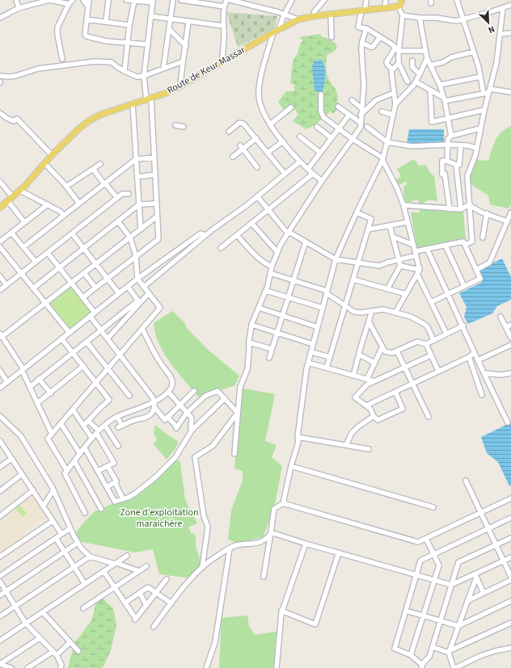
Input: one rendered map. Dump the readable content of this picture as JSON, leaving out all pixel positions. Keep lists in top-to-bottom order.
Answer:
{
  "streets": {
    "main road": ["Route de Keur Massar"]
  },
  "parks": ["Zone d'exploitation maraichère"],
  "north": "bottom right"
}
